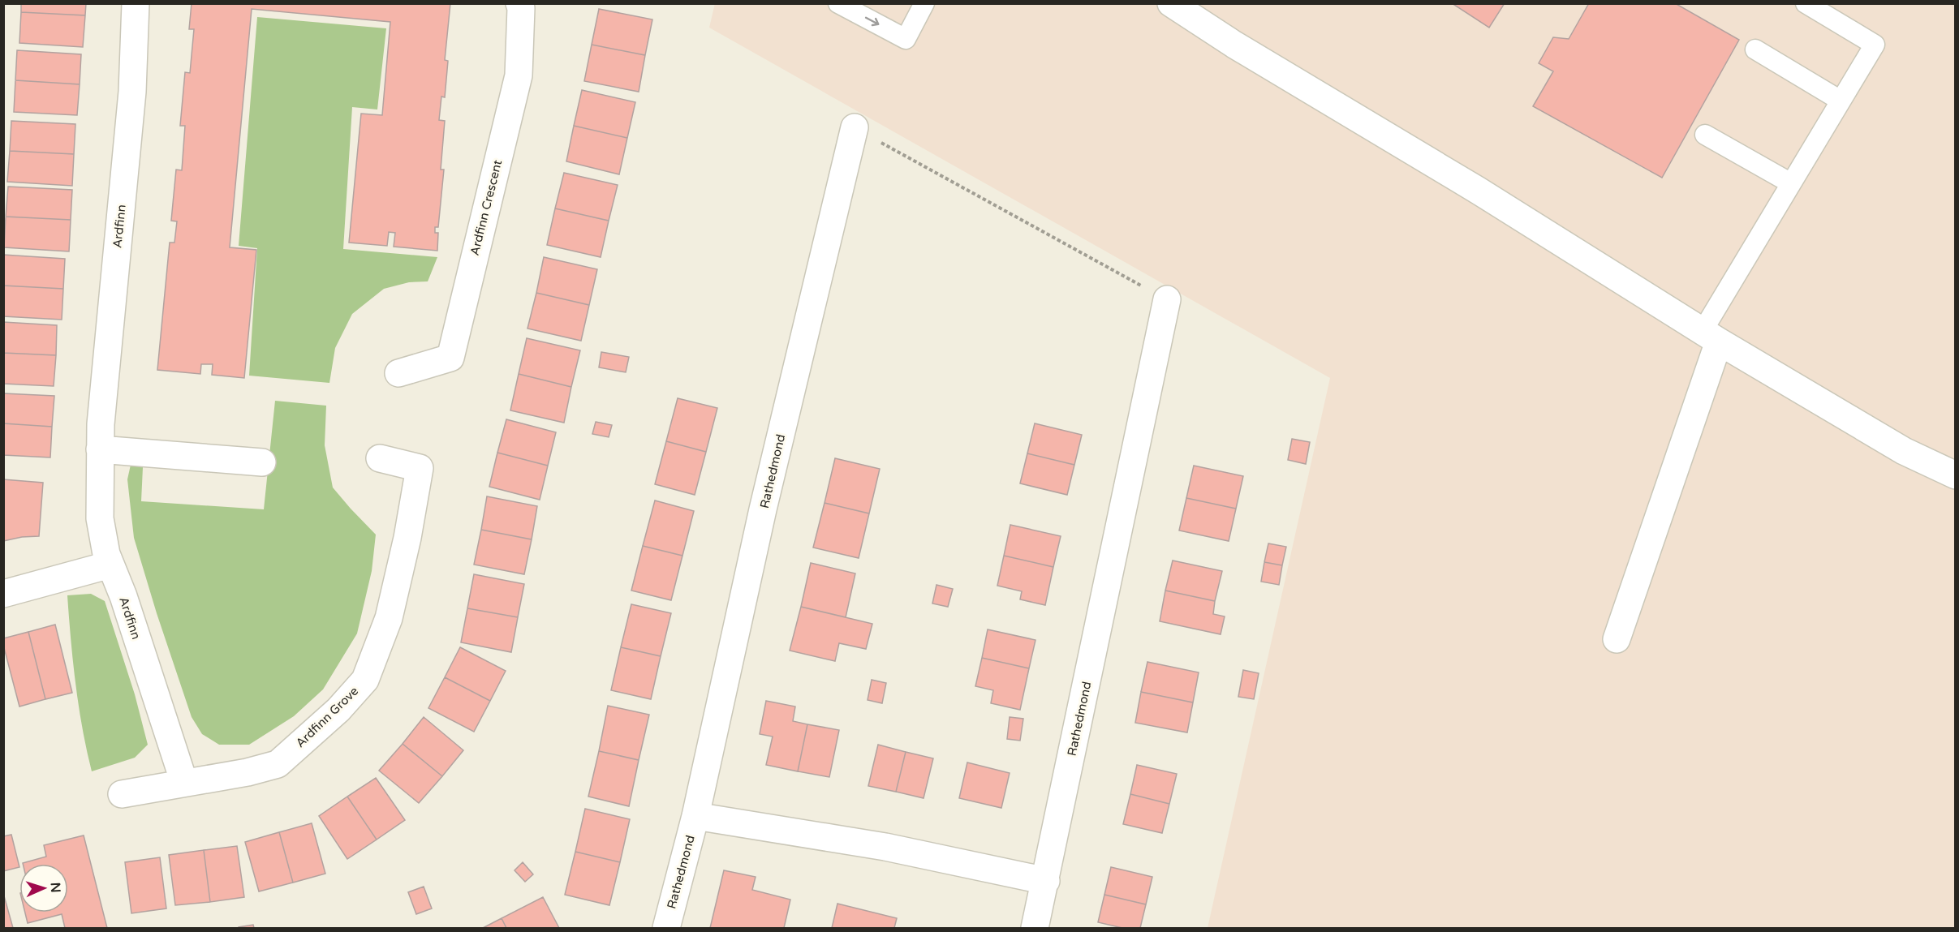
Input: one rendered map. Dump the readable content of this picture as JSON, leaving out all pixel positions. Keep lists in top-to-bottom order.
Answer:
{
  "streets": {
    "street": [
      "Ardfinn Crescent",
      "Ardfinn",
      "Rathedmond",
      "Ardfinn Grove"
    ]
  },
  "crossings": [
    ["Ardfinn", "Ardfinn Grove"]
  ],
  "north": "right"
}
